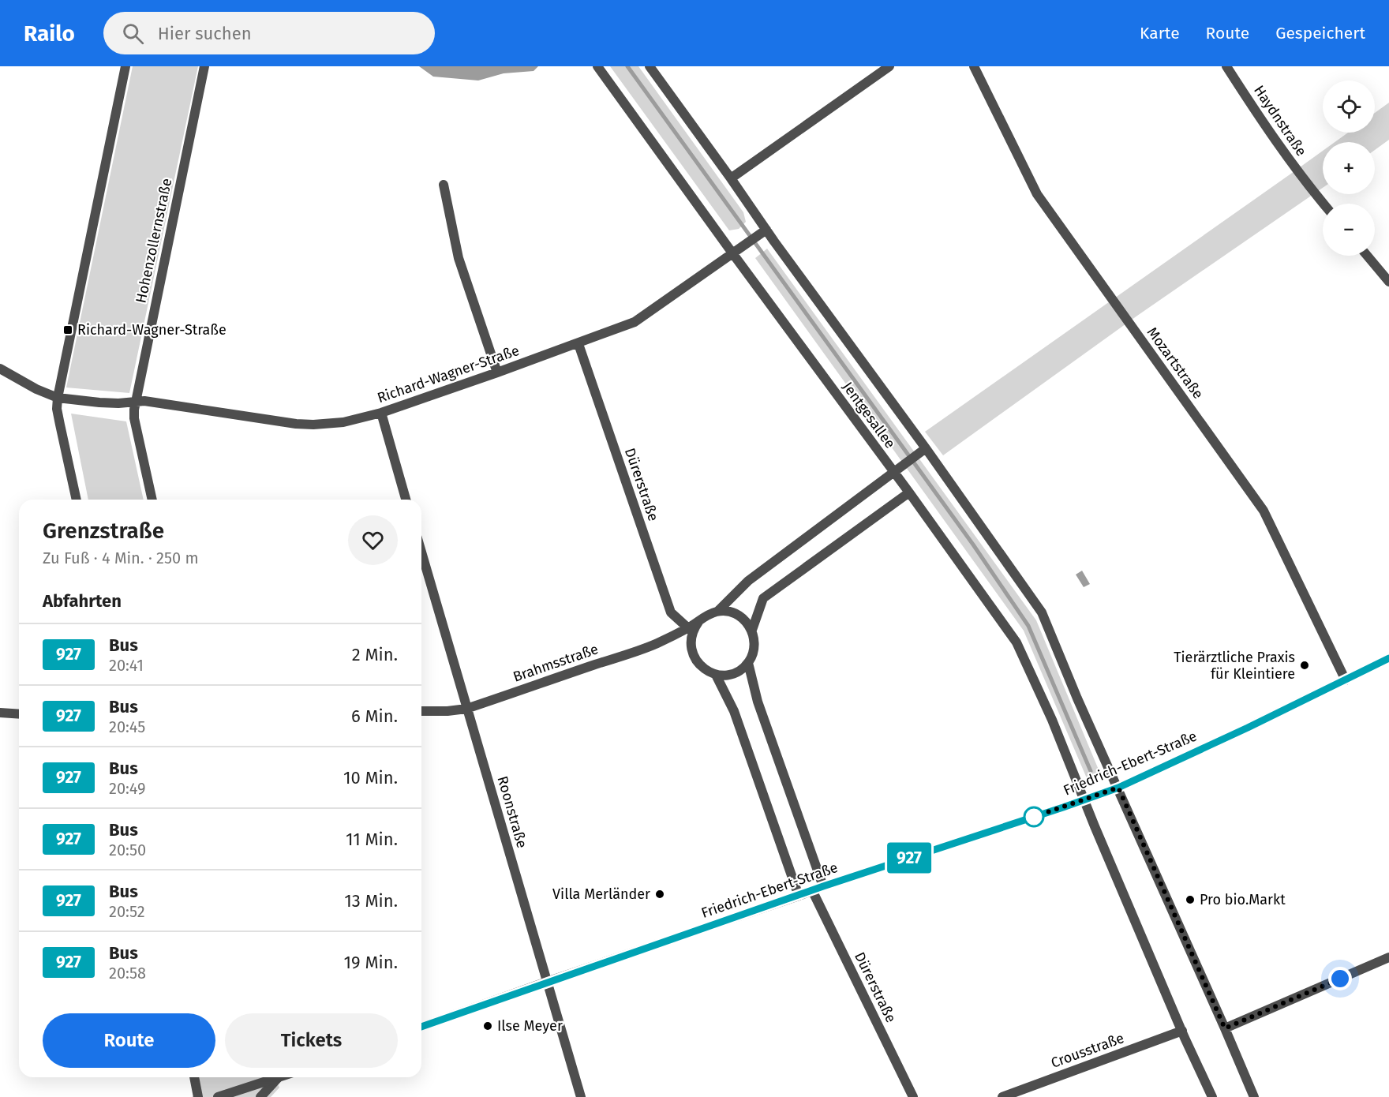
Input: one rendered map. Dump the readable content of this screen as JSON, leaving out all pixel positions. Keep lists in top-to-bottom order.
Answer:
{
  "streets": {
    "street": [
      "Haydnstraße",
      "Hohenzollernstraße",
      "Mozartstraße",
      "Richard-Wagner-Straße",
      "Jentgesallee",
      "Dürerstraße",
      "Brahmsstraße",
      "Friedrich-Ebert-Straße",
      "Roonstraße",
      "Crousstraße"
    ]
  },
  "crossings": [
    ["Hohenzollernstraße", "Richard-Wagner-Straße"],
    ["Mozartstraße", "Friedrich-Ebert-Straße"],
    ["Richard-Wagner-Straße", "Jentgesallee"],
    ["Richard-Wagner-Straße", "Dürerstraße"],
    ["Jentgesallee", "Friedrich-Ebert-Straße"],
    ["Jentgesallee", "Crousstraße"],
    ["Dürerstraße", "Brahmsstraße"],
    ["Dürerstraße", "Friedrich-Ebert-Straße"],
    ["Brahmsstraße", "Roonstraße"],
    ["Friedrich-Ebert-Straße", "Roonstraße"]
  ],
  "places": {
    "transit": ["Richard-Wagner-Straße"],
    "other": [
      "Tierärztliche Praxis für Kleintiere",
      "Villa Merländer",
      "Pro bio.Markt",
      "Ilse Meyer"
    ]
  },
  "lines": ["bus line 927"],
  "page": {
    "header": "Railo",
    "search": "Hier suchen",
    "nav": ["Karte", "Route", "Gespeichert"],
    "on_map": "927",
    "map_buttons": ["+", "−"],
    "heading": [
      ["Grenzstraße", "Zu Fuß · 4 Min. · 250 m"],
      "Abfahrten"
    ],
    "list": [
      {
        "mark": "927",
        "name": "Bus",
        "note": "20:41",
        "value": "2 Min."
      },
      {
        "mark": "927",
        "name": "Bus",
        "note": "20:45",
        "value": "6 Min."
      },
      {
        "mark": "927",
        "name": "Bus",
        "note": "20:49",
        "value": "10 Min."
      },
      {
        "mark": "927",
        "name": "Bus",
        "note": "20:50",
        "value": "11 Min."
      },
      {
        "mark": "927",
        "name": "Bus",
        "note": "20:52",
        "value": "13 Min."
      },
      {
        "mark": "927",
        "name": "Bus",
        "note": "20:58",
        "value": "19 Min."
      }
    ],
    "buttons": ["Route", "Tickets"]
  }
}
